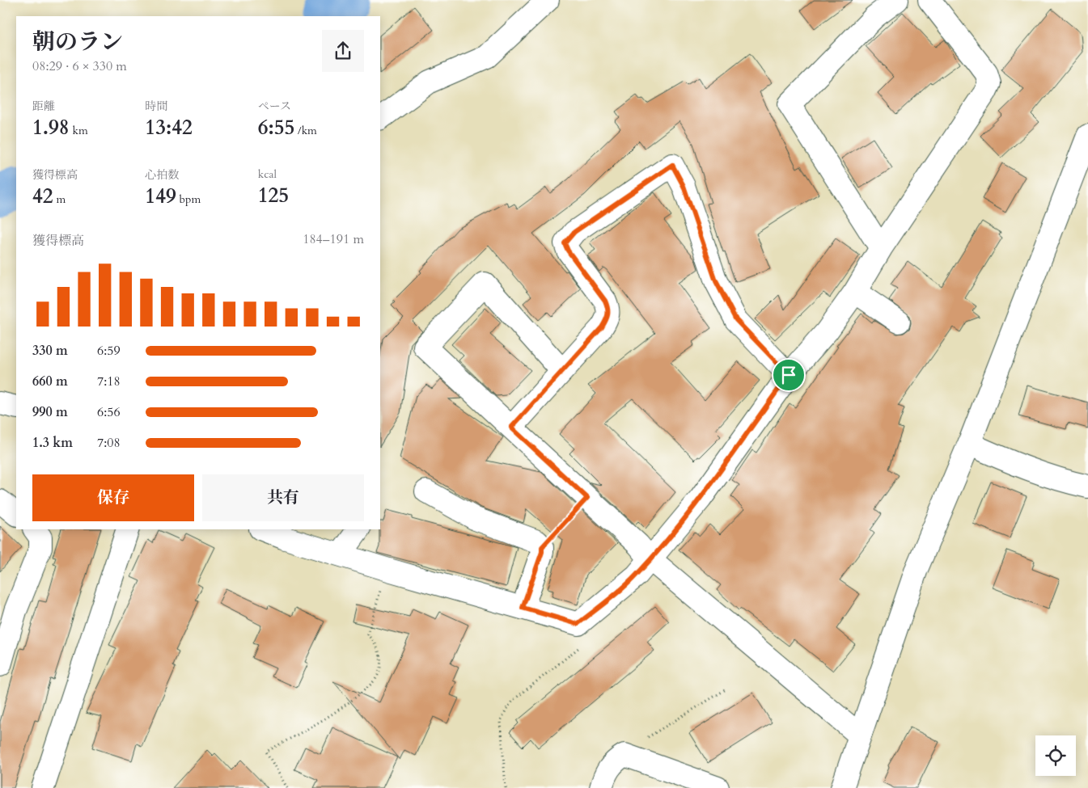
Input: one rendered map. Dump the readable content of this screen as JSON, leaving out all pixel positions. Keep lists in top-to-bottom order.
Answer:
{
  "page": {
    "heading": ["朝のラン", "08:29 · 6 × 330 m"],
    "stats": [
      ["距離", "1.98 km"],
      ["時間", "13:42"],
      ["ペース", "6:55 /km"],
      ["獲得標高", "42 m"],
      ["心拍数", "149 bpm"],
      ["kcal", "125"]
    ],
    "chart": ["獲得標高", "184–191 m"],
    "list": [
      {
        "name": "330 m",
        "note": "6:59"
      },
      {
        "name": "660 m",
        "note": "7:18"
      },
      {
        "name": "990 m",
        "note": "6:56"
      },
      {
        "name": "1.3 km",
        "note": "7:08"
      }
    ],
    "buttons": ["保存", "共有"]
  }
}
